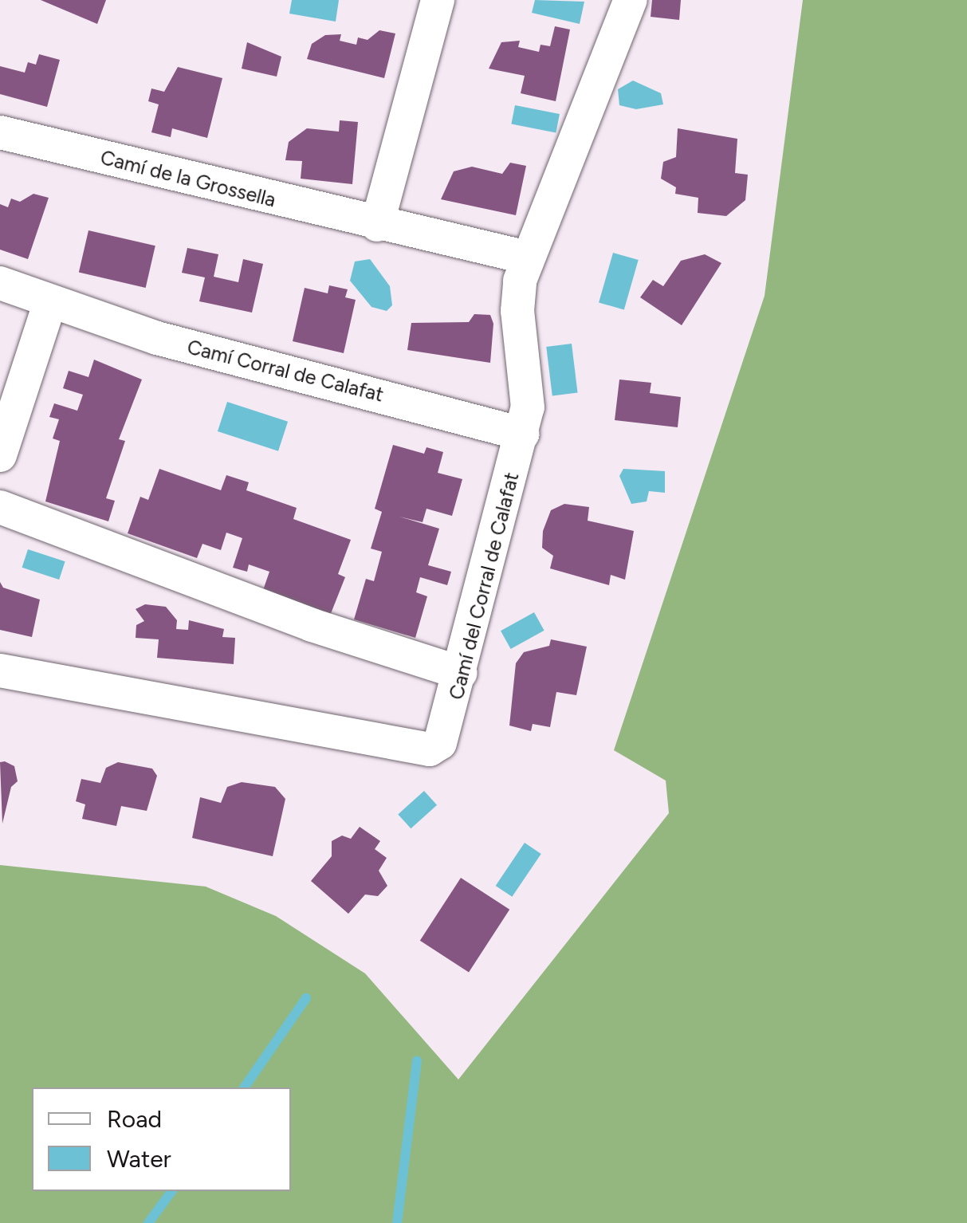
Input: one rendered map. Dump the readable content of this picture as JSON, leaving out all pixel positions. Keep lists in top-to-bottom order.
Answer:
{
  "streets": {
    "street": ["Camí de la Grossella", "Camí Corral de Calafat", "Camí del Corral de Calafat"]
  },
  "crossings": [
    ["Camí de la Grossella", "Camí del Corral de Calafat"],
    ["Camí Corral de Calafat", "Camí del Corral de Calafat"]
  ],
  "legend": ["Road", "Water"]
}
